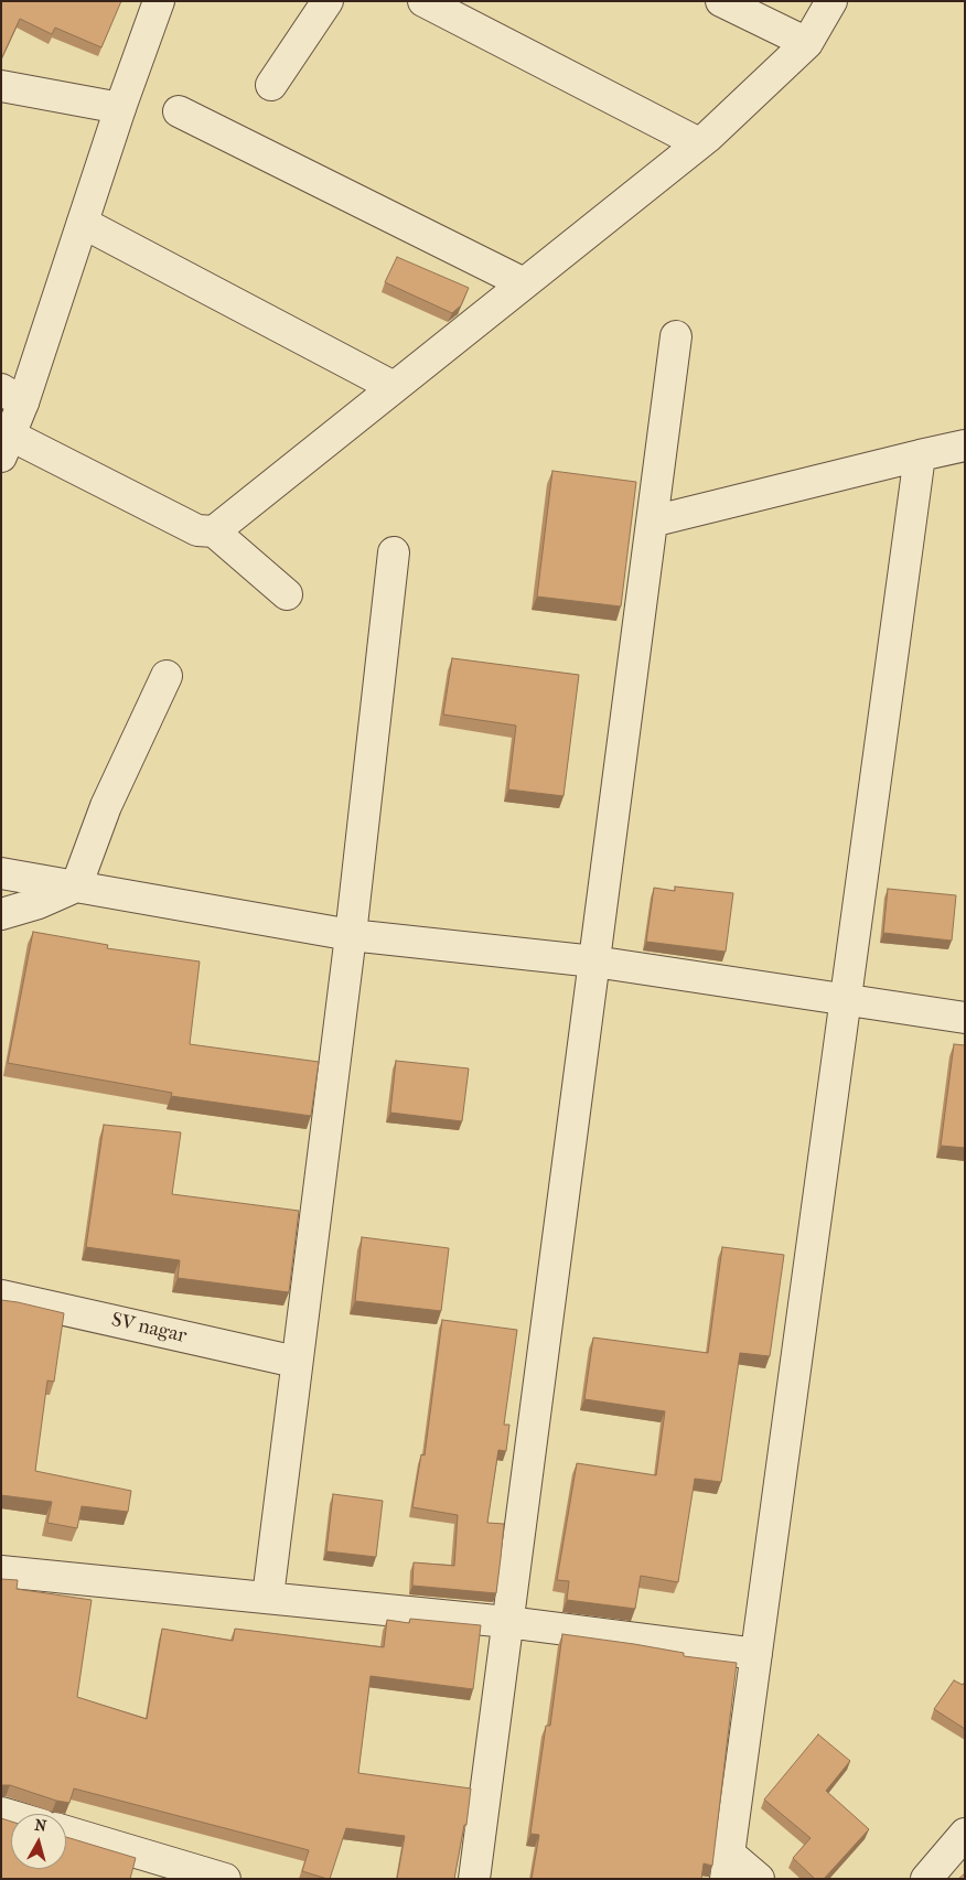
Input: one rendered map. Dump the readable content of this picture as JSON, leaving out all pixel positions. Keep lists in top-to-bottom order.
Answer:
{
  "streets": {
    "street": ["SV nagar"]
  },
  "north": "top"
}
